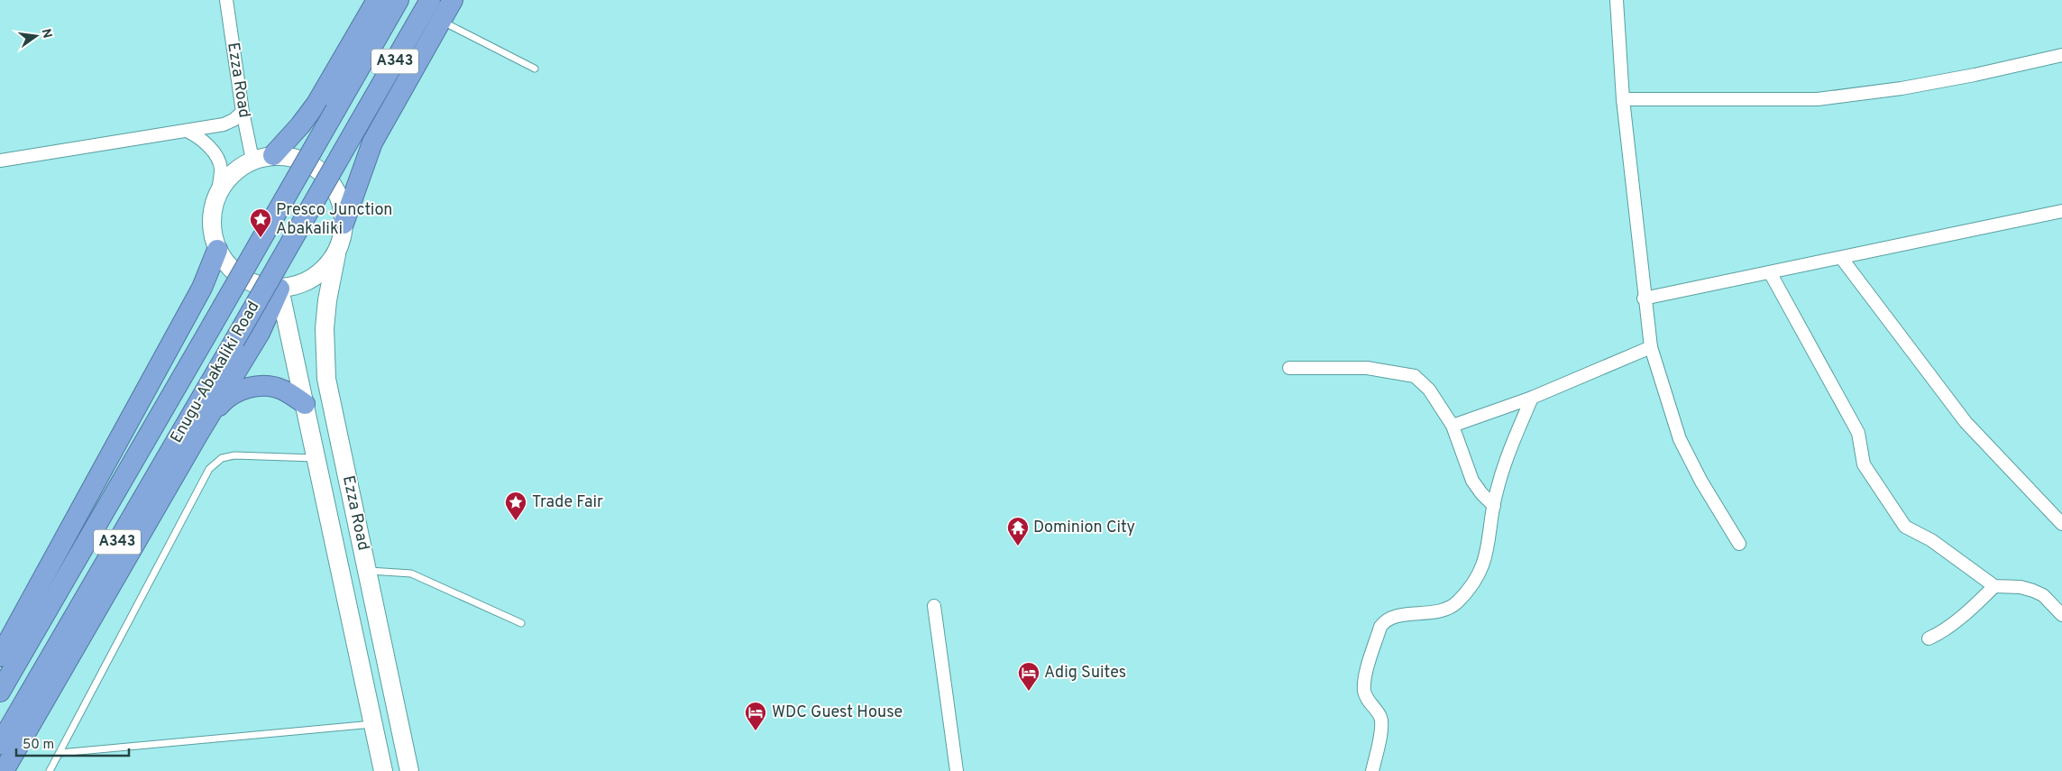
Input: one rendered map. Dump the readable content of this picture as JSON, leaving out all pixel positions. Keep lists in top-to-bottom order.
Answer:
{
  "streets": {
    "highway": ["A343", "Enugu-Abakaliki Road"],
    "main road": ["Ezza Road"]
  },
  "places": {
    "place": ["Presco Junction Abakaliki", "Trade Fair"],
    "temple": ["Dominion City"],
    "hotel": ["Adig Suites", "WDC Guest House"]
  },
  "scale_bar": "50 m",
  "north": "right"
}
